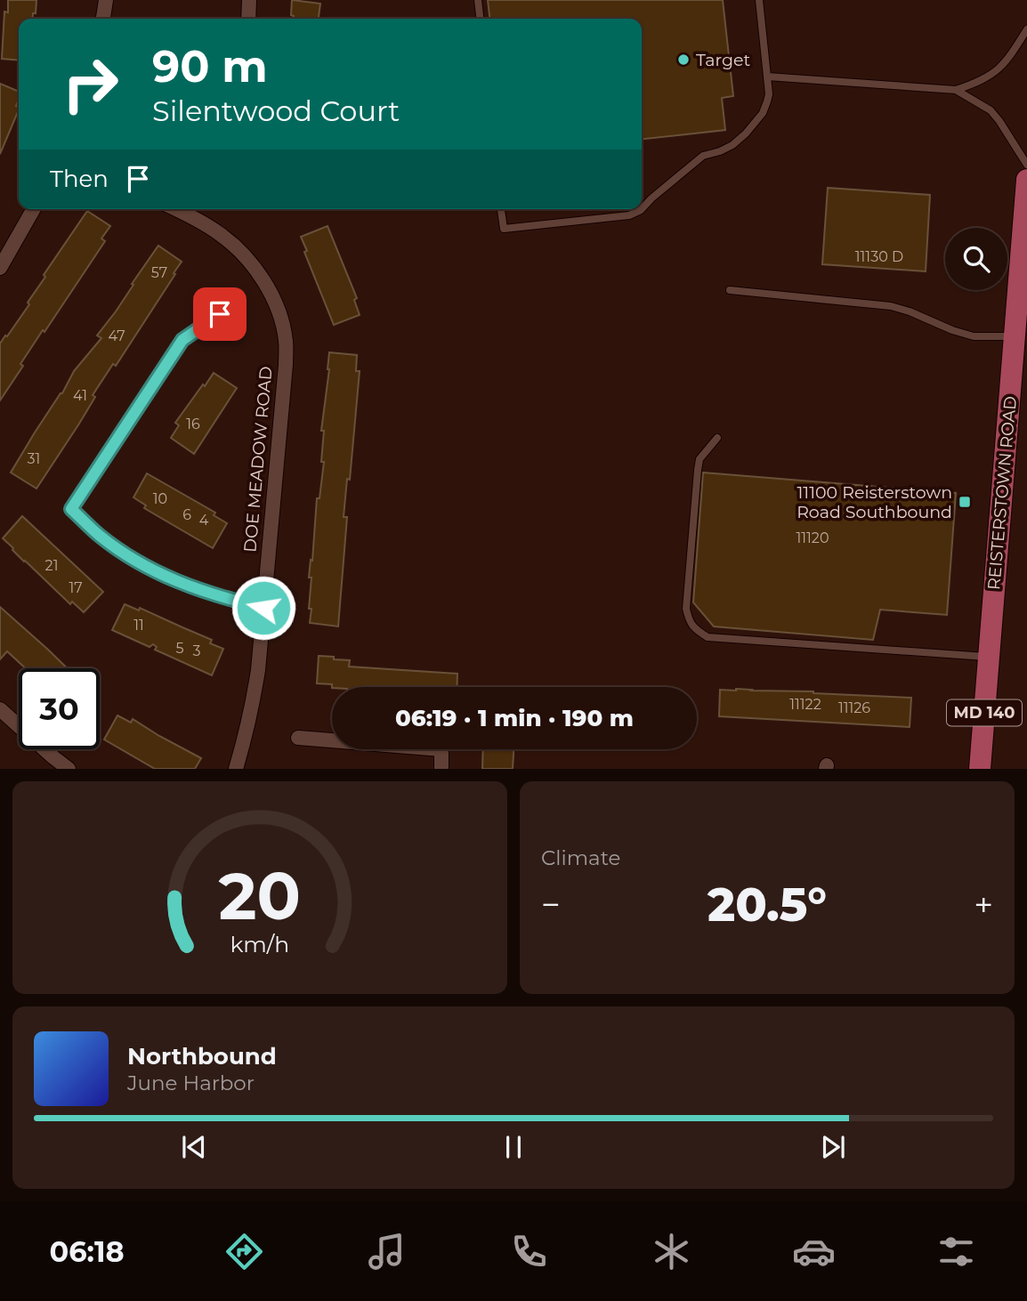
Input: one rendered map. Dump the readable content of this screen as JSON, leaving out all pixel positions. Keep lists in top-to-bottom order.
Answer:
{
  "streets": {
    "main road": ["REISTERSTOWN ROAD", "MD 140"],
    "street": ["DOE MEADOW ROAD"]
  },
  "places": {
    "other": ["Target"],
    "transit": ["11100 Reisterstown Road Southbound"]
  },
  "house_numbers": [
    "11130 D",
    "57",
    "47",
    "41",
    "16",
    "31",
    "10",
    "6",
    "4",
    "11120",
    "21",
    "17",
    "11",
    "5",
    "3",
    "11122",
    "11126"
  ],
  "page": {
    "turn": ["90 m", "Silentwood Court"],
    "then": "Then",
    "limit": "30",
    "trip": "06:19 · 1 min · 190 m",
    "tile": "Climate",
    "heat": ["−", "20.5°", "+"],
    "song": ["Northbound", "June Harbor"],
    "tabs": "06:18",
    "gauge": ["20", "km/h"]
  }
}
